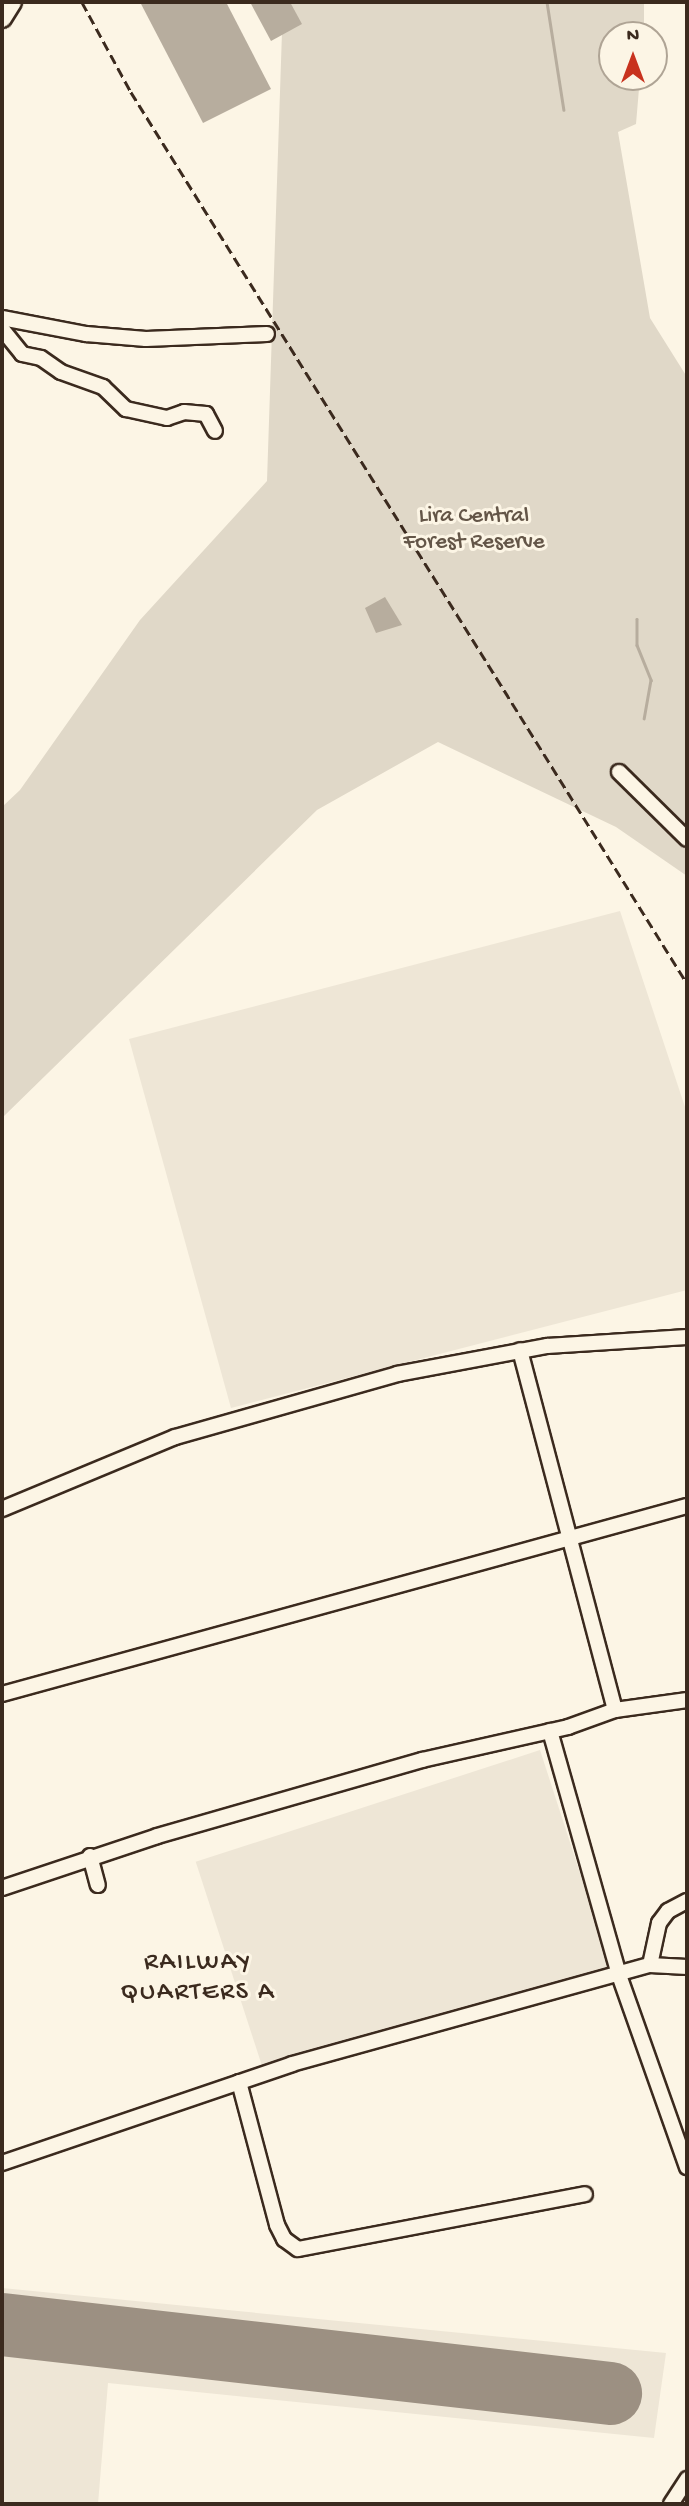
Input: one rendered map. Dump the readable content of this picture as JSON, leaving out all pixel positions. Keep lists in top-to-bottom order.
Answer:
{
  "districts": ["RAILWAY QUARTERS A"],
  "parks": ["Lira Central Forest Reserve"],
  "north": "top"
}
